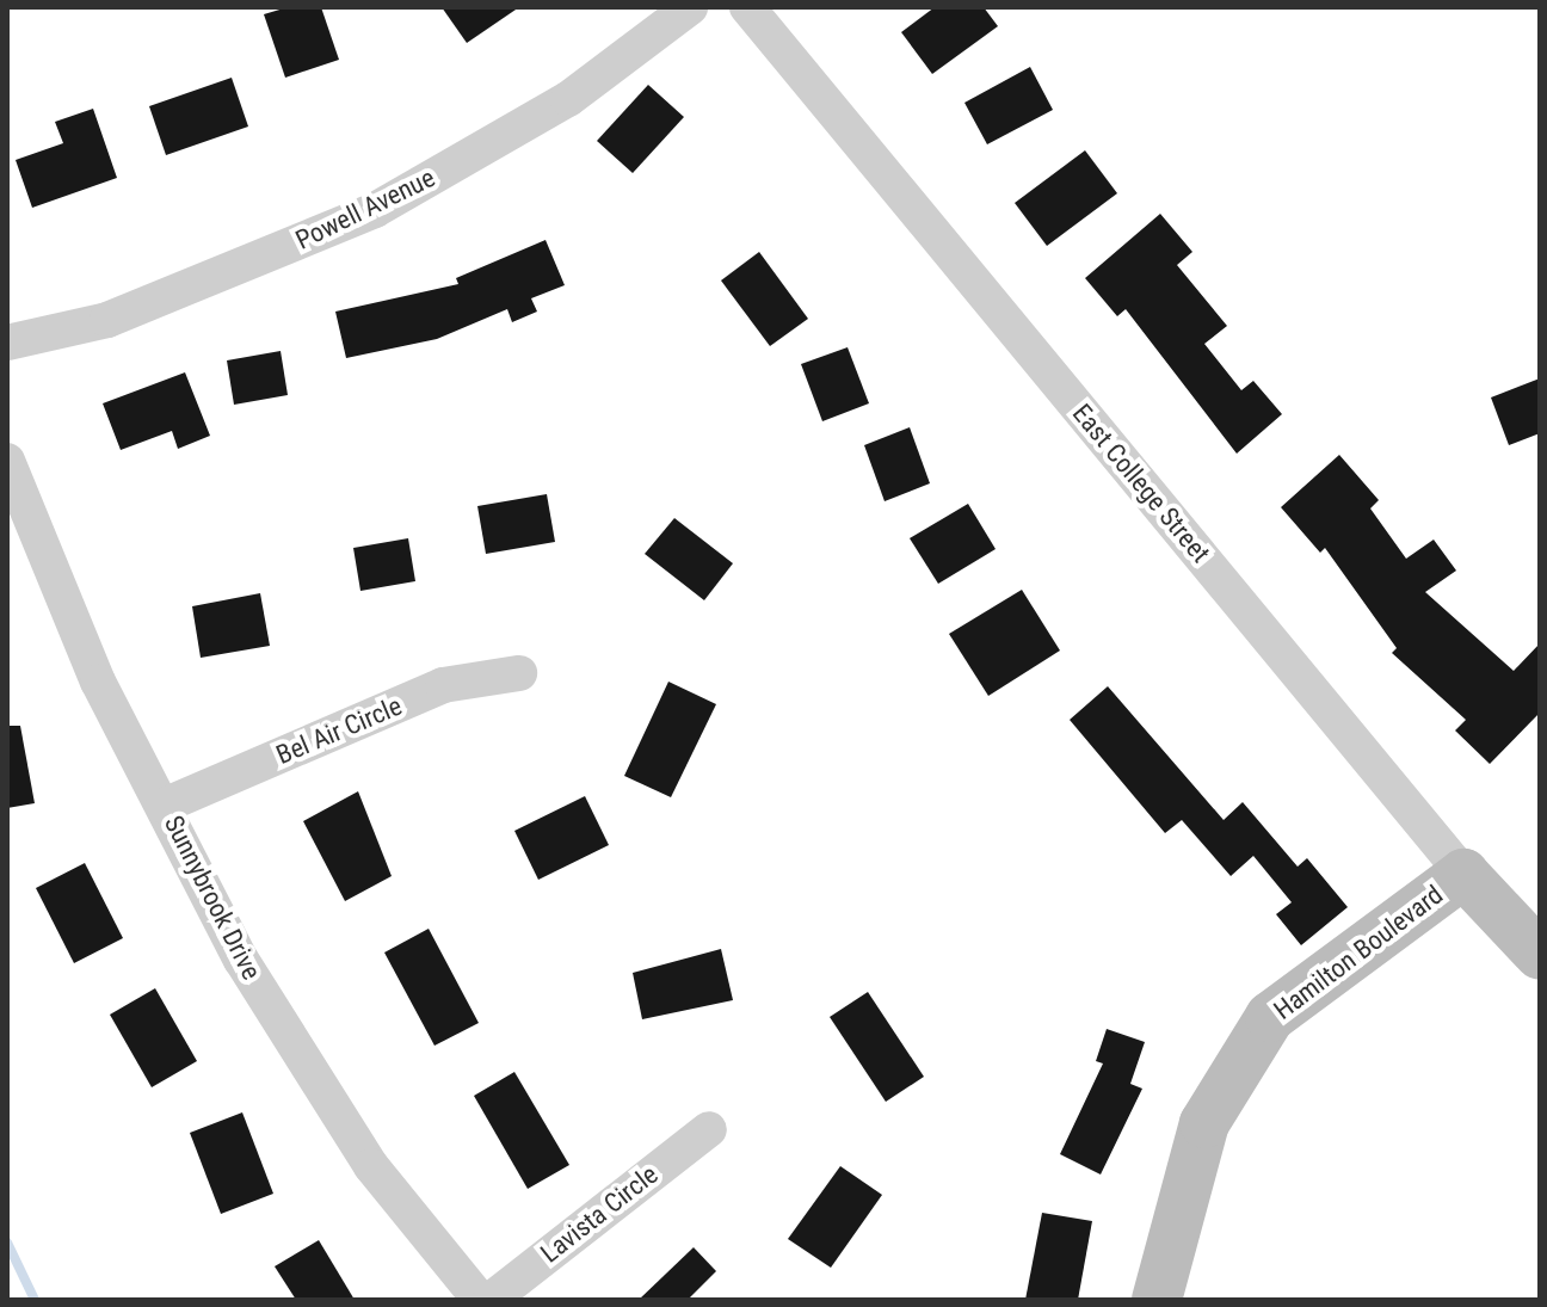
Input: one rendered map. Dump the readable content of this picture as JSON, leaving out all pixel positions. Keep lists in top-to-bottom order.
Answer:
{
  "streets": {
    "street": [
      "Powell Avenue",
      "East College Street",
      "Bel Air Circle",
      "Sunnybrook Drive",
      "Hamilton Boulevard",
      "Lavista Circle"
    ]
  },
  "crossings": [
    ["East College Street", "Hamilton Boulevard"],
    ["Bel Air Circle", "Sunnybrook Drive"]
  ]
}
